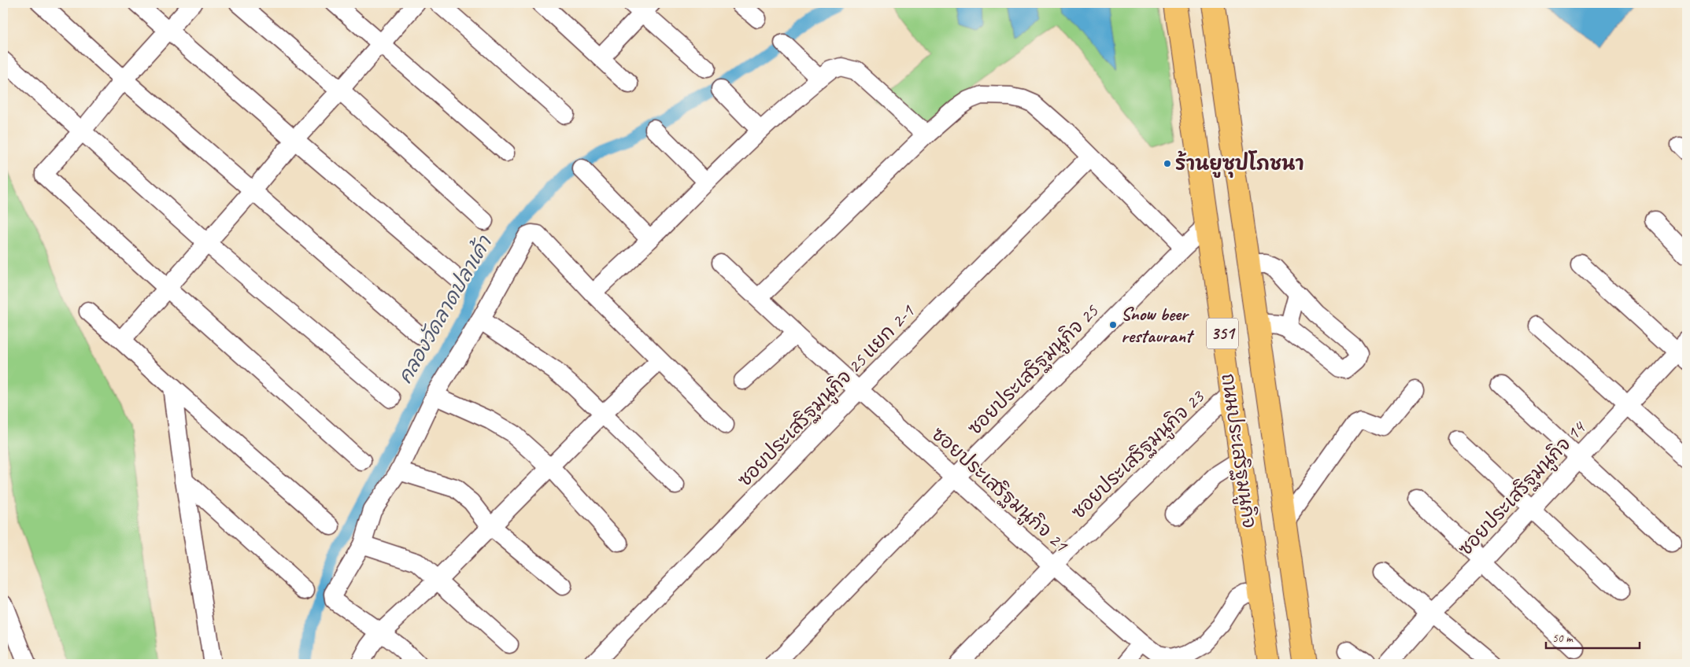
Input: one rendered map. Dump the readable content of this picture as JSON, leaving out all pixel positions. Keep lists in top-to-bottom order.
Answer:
{
  "streets": {
    "main road": ["351", "ถนนประเสริฐมนูกิจ"],
    "street": [
      "ซอยประเสริฐมนูกิจ 25",
      "ซอยประเสริฐมนูกิจ 25 แยก 2-1",
      "ซอยประเสริฐมนูกิจ 23",
      "ซอยประเสริฐมนูกิจ 14",
      "ซอยประเสริฐมนูกิจ 21"
    ]
  },
  "crossings": [
    ["ซอยประเสริฐมนูกิจ 25", "ถนนประเสริฐมนูกิจ"],
    ["ซอยประเสริฐมนูกิจ 25", "ซอยประเสริฐมนูกิจ 21"],
    ["ซอยประเสริฐมนูกิจ 25 แยก 2-1", "ซอยประเสริฐมนูกิจ 21"],
    ["ถนนประเสริฐมนูกิจ", "ซอยประเสริฐมนูกิจ 23"],
    ["ถนนประเสริฐมนูกิจ", "ซอยประเสริฐมนูกิจ 21"],
    ["ซอยประเสริฐมนูกิจ 23", "ซอยประเสริฐมนูกิจ 21"]
  ],
  "water": ["คลองวัดลาดปลาเค้า"],
  "places": ["ร้านยูซุปโภชนา", "Snow beer restaurant"],
  "scale_bar": "50 m"
}
